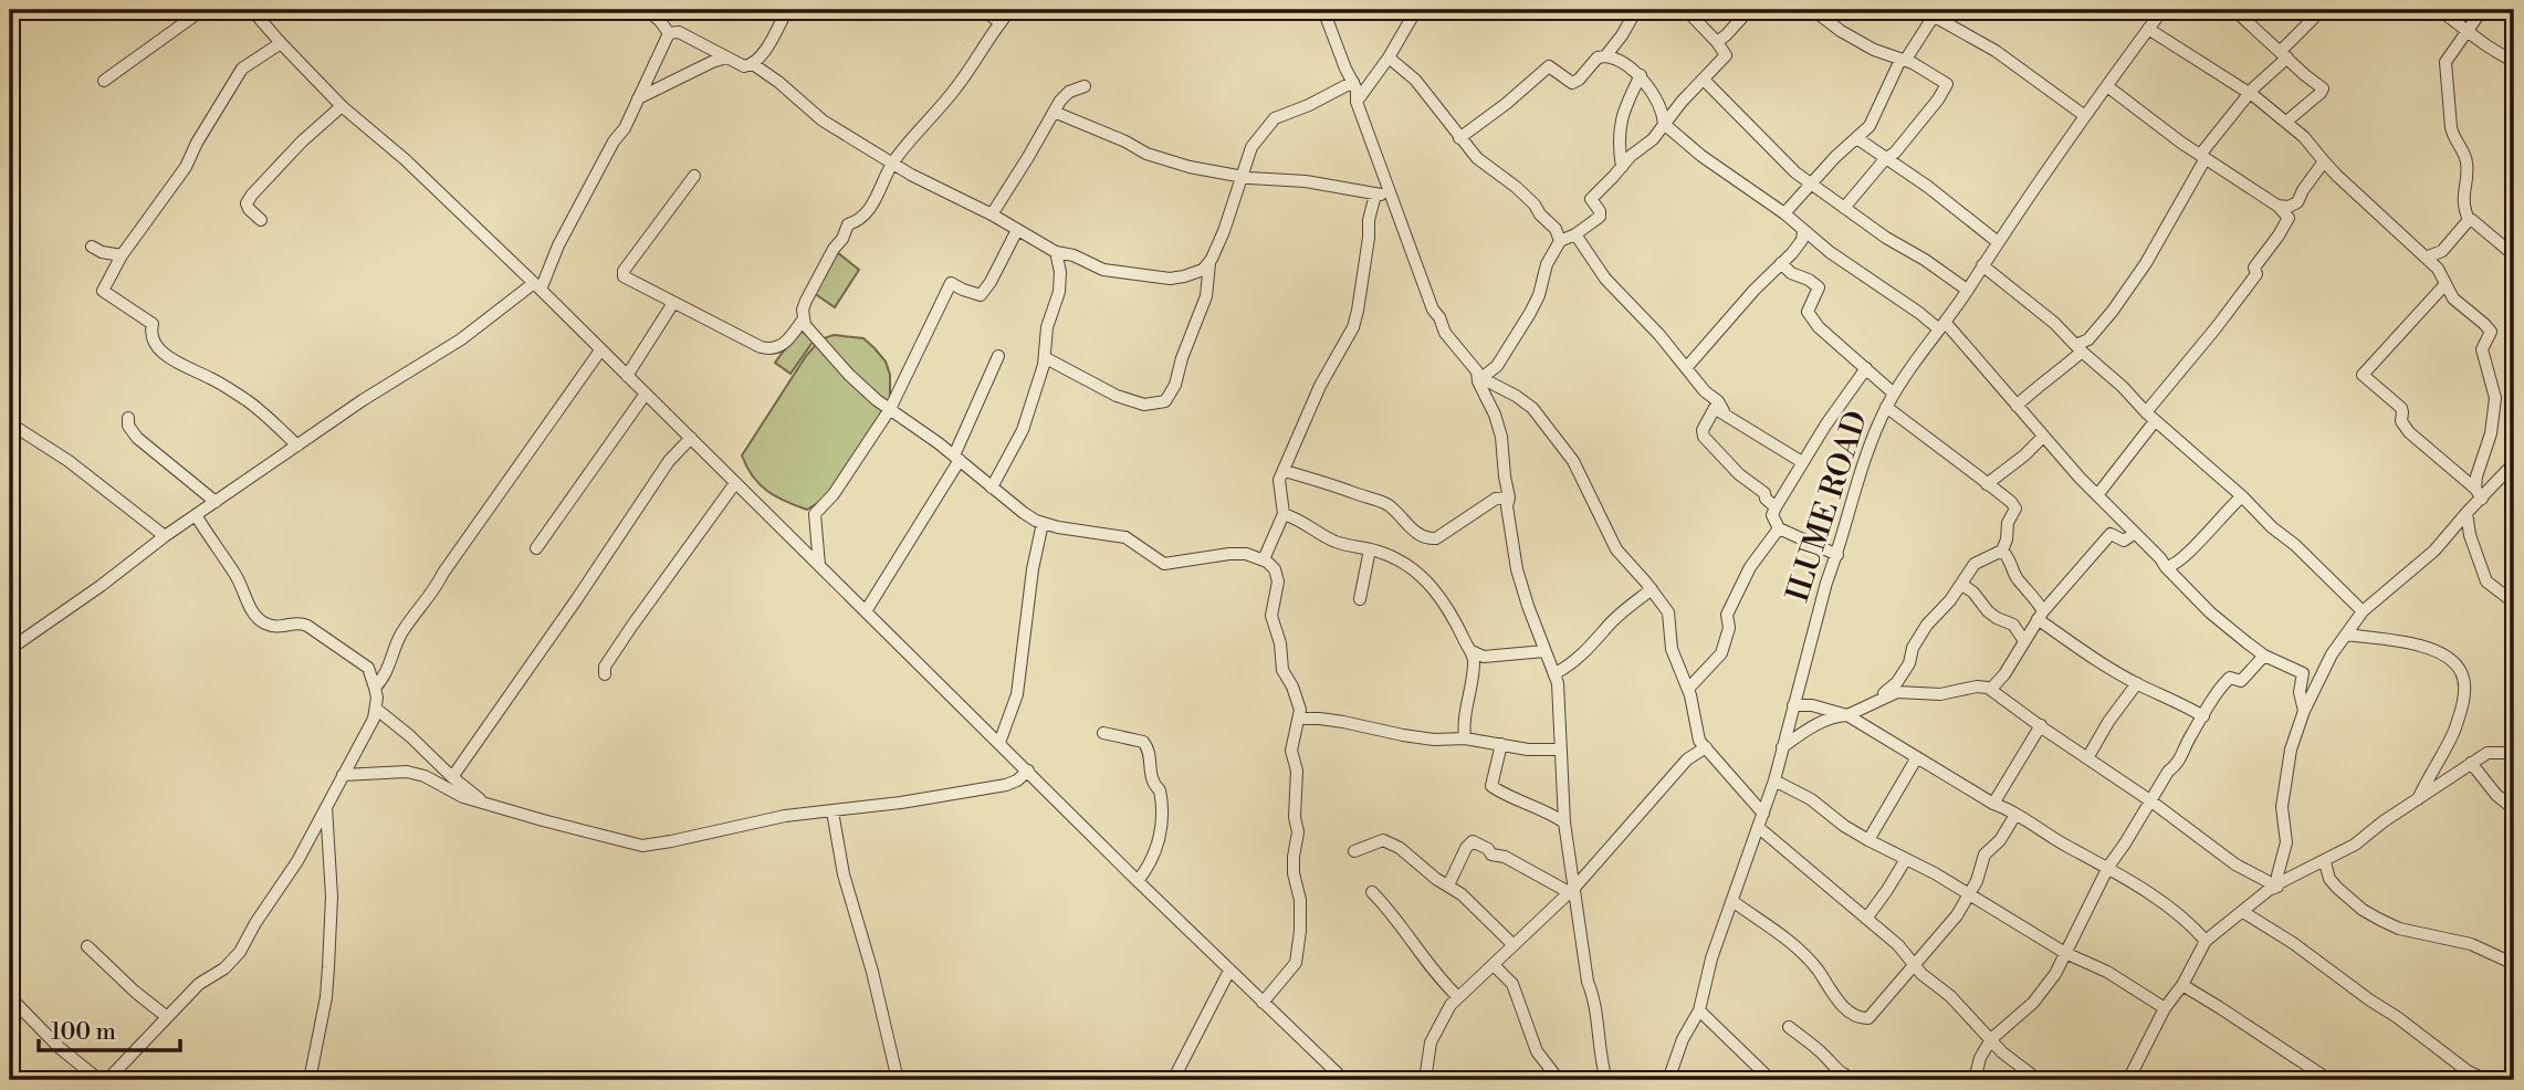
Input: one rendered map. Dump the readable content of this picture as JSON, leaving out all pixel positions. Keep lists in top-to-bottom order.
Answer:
{
  "streets": {
    "street": ["ILUME ROAD"]
  },
  "scale_bar": "100 m"
}
